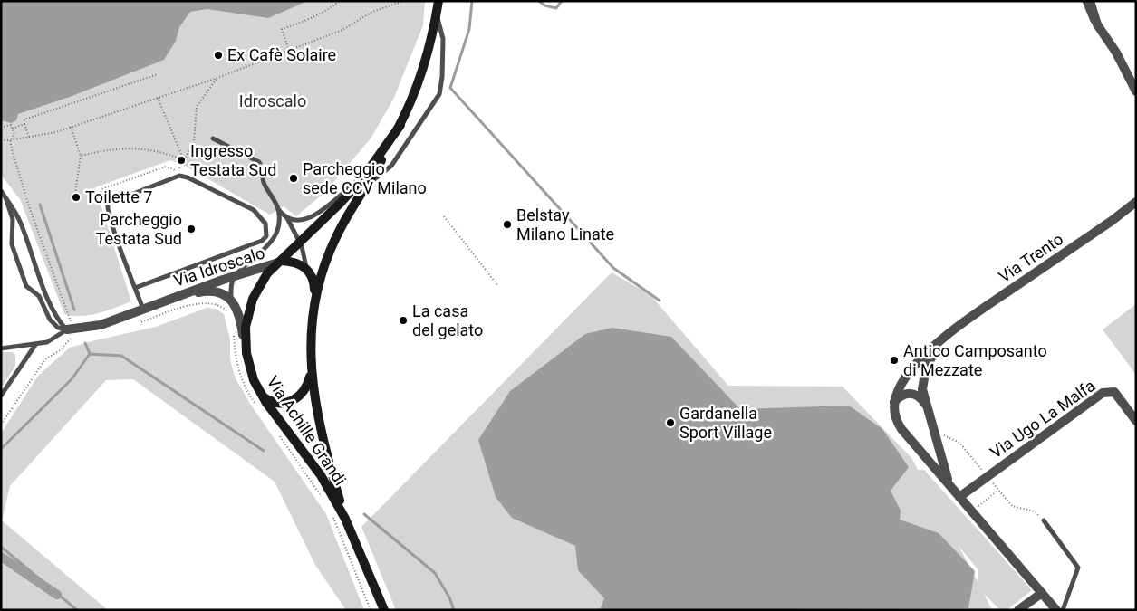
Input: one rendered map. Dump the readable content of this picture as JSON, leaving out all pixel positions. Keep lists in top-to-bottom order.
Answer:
{
  "streets": {
    "main road": ["Via Achille Grandi"],
    "street": ["Via Trento", "Via Idroscalo", "Via Ugo La Malfa"]
  },
  "crossings": [
    ["Via Idroscalo", "Via Achille Grandi"]
  ],
  "parks": ["Idroscalo"],
  "places": [
    "Ex Cafè Solaire",
    "Ingresso Testata Sud",
    "Parcheggio sede CCV Milano",
    "Toilette 7",
    "Belstay Milano Linate",
    "Parcheggio Testata Sud",
    "La casa del gelato",
    "Antico Camposanto di Mezzate",
    "Gardanella Sport Village"
  ]
}
